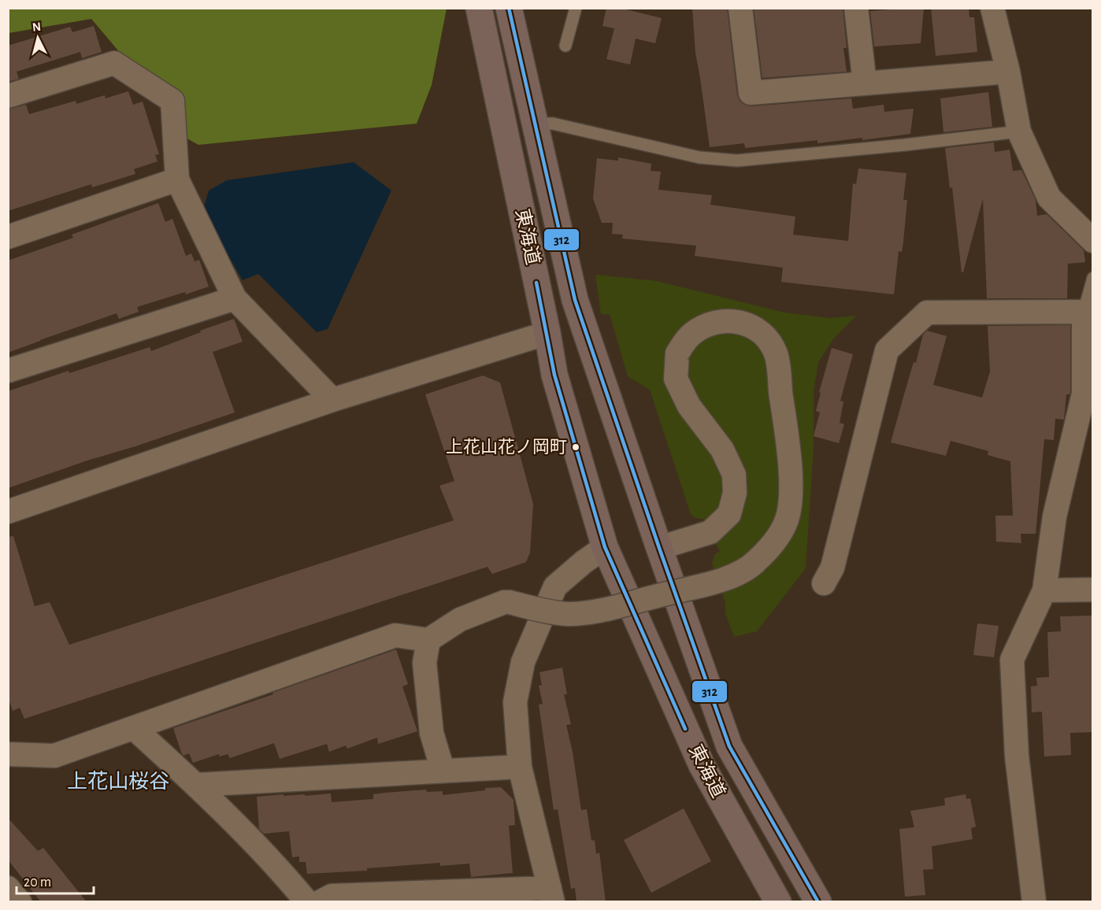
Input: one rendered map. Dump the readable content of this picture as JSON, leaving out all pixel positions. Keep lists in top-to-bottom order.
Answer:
{
  "streets": {
    "highway": ["東海道"]
  },
  "districts": ["上花山桜谷"],
  "places": ["上花山花ノ岡町"],
  "lines": ["transit line 312"],
  "scale_bar": "20 m",
  "north": "top"
}
